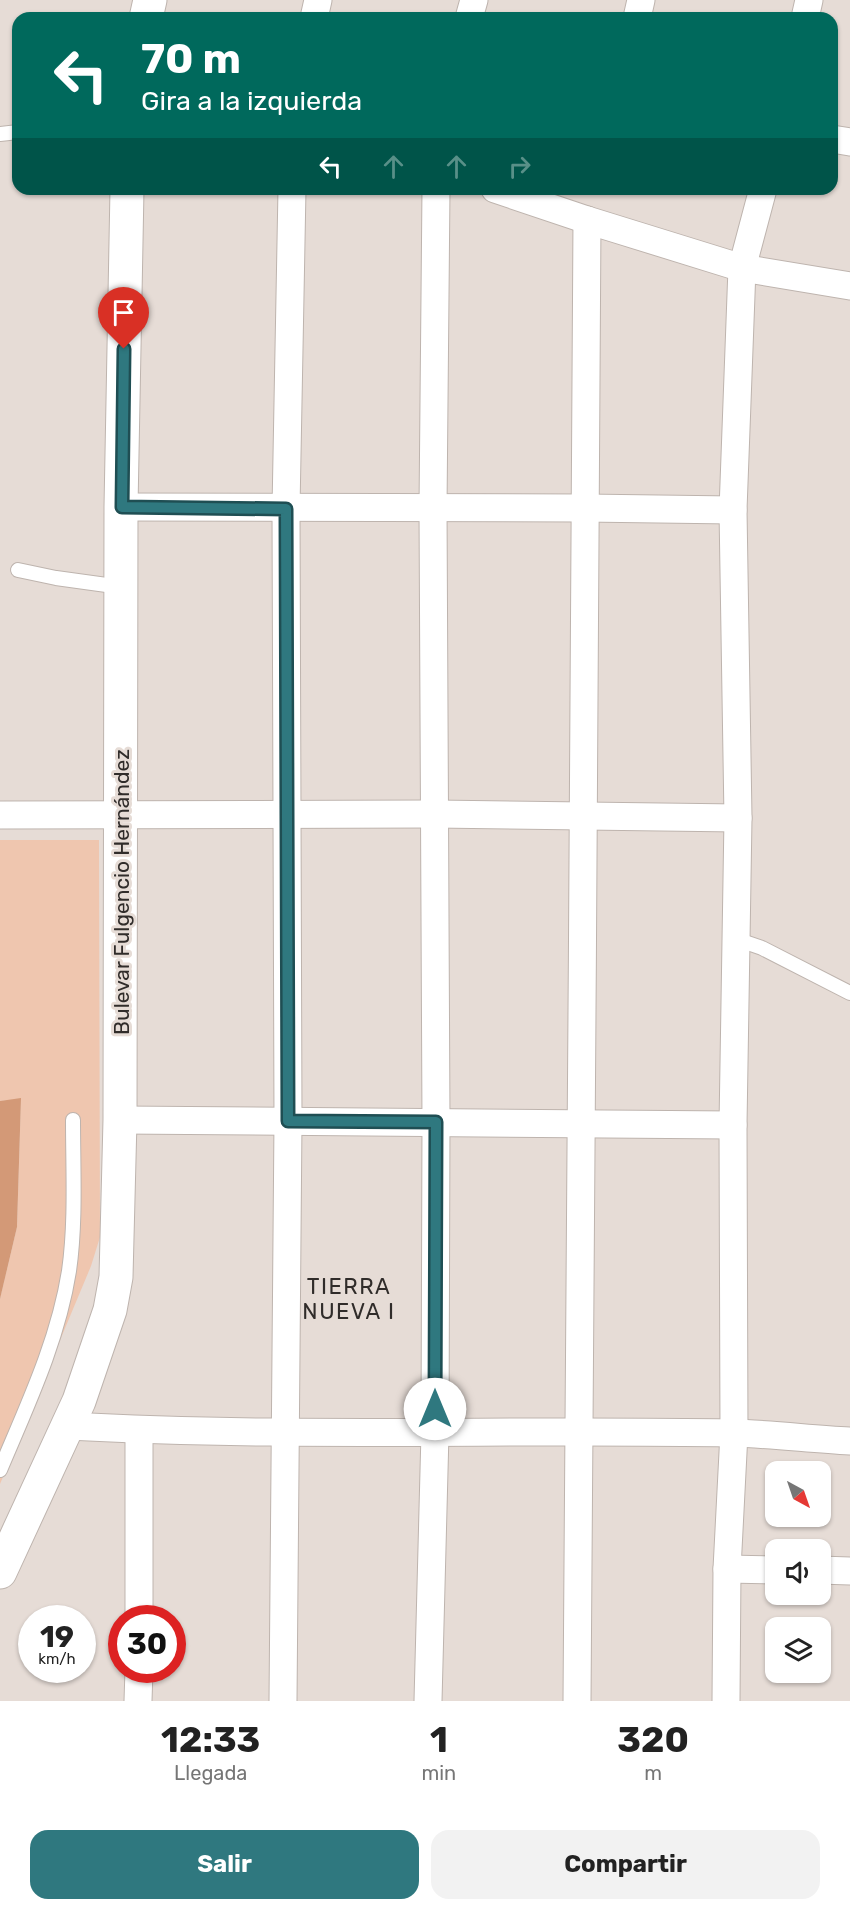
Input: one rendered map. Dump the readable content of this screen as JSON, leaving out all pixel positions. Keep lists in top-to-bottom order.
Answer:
{
  "streets": {
    "street": ["Bulevar Fulgencio Hernández"]
  },
  "districts": ["TIERRA NUEVA I"],
  "north": "bottom right",
  "page": {
    "turn": ["70 m", "Gira a la izquierda"],
    "speed": "19 km/h",
    "limit": "30",
    "eta": [
      "12:33",
      "Llegada",
      "1",
      "min",
      "320",
      "m"
    ],
    "buttons": ["Salir", "Compartir"]
  }
}
